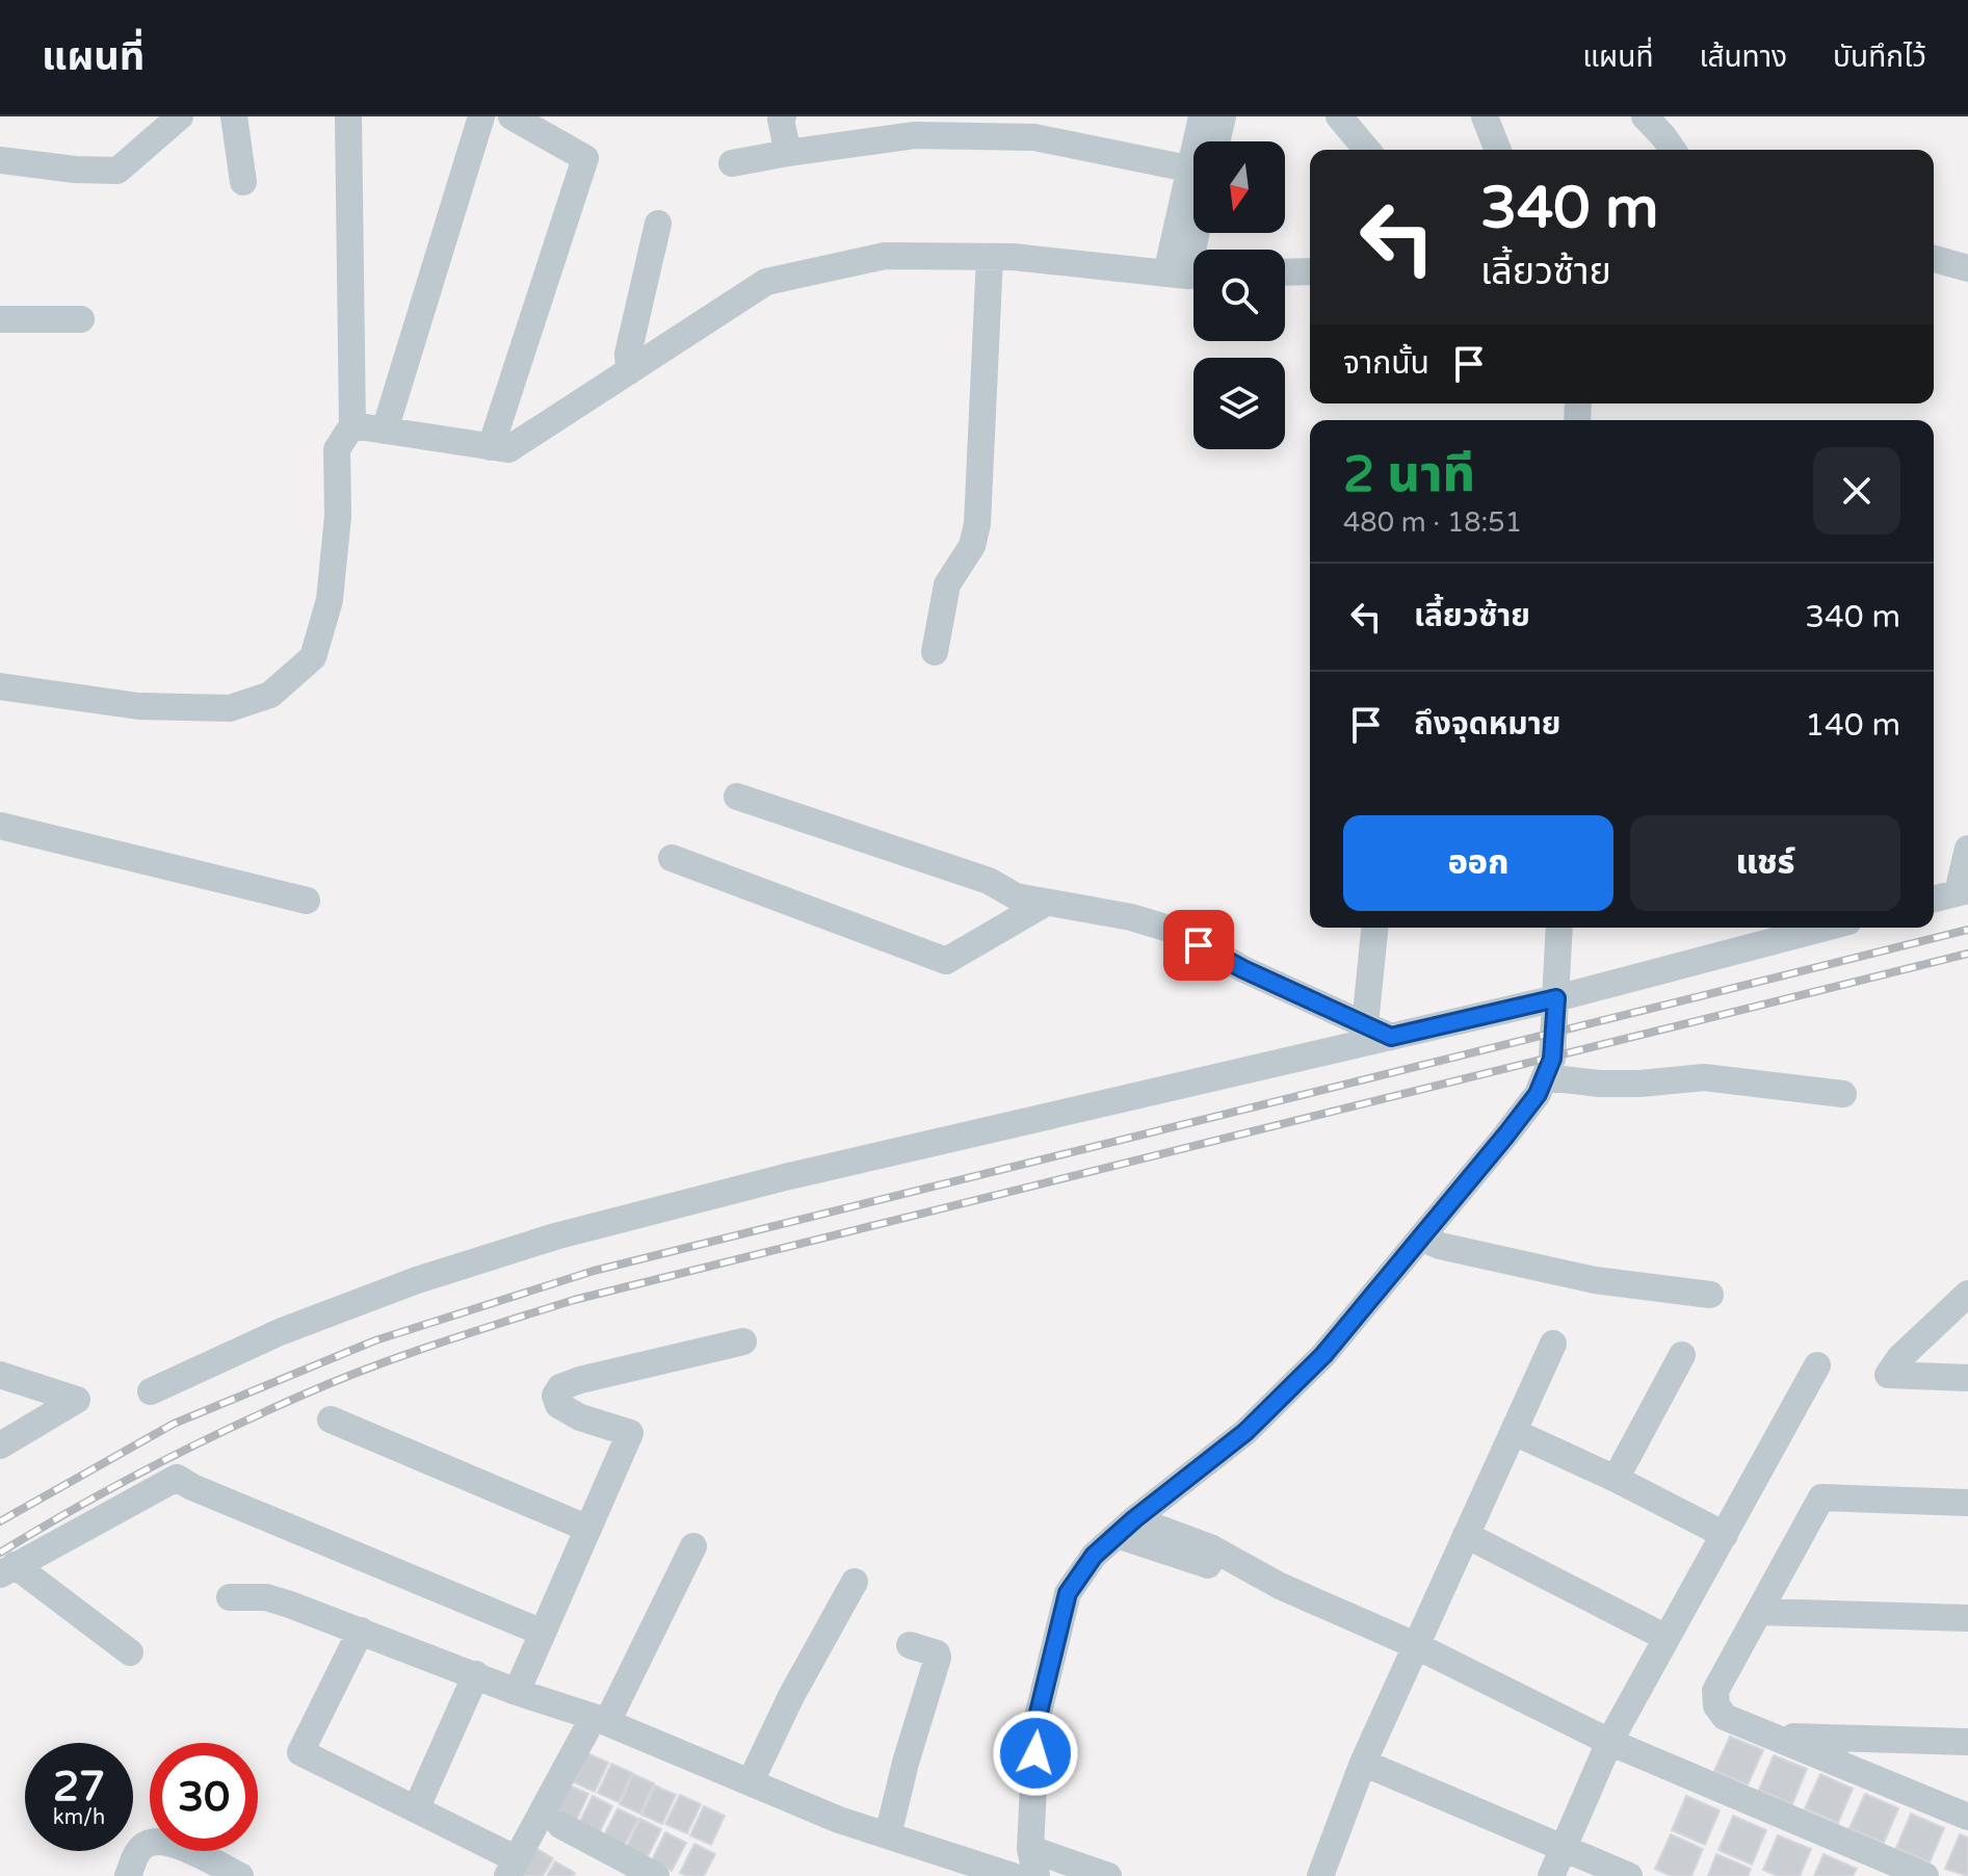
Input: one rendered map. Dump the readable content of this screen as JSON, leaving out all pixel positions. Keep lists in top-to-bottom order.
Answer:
{
  "north": "bottom",
  "page": {
    "header": "แผนที่",
    "nav": ["แผนที่", "เส้นทาง", "บันทึกไว้"],
    "turn": ["340 m", "เลี้ยวซ้าย"],
    "then": "จากนั้น",
    "heading": ["2 นาที", "480 m · 18:51"],
    "list": [
      {
        "name": "เลี้ยวซ้าย",
        "value": "340 m"
      },
      {
        "name": "ถึงจุดหมาย",
        "value": "140 m"
      }
    ],
    "buttons": ["ออก", "แชร์"],
    "speed": "27 km/h",
    "limit": "30"
  }
}
